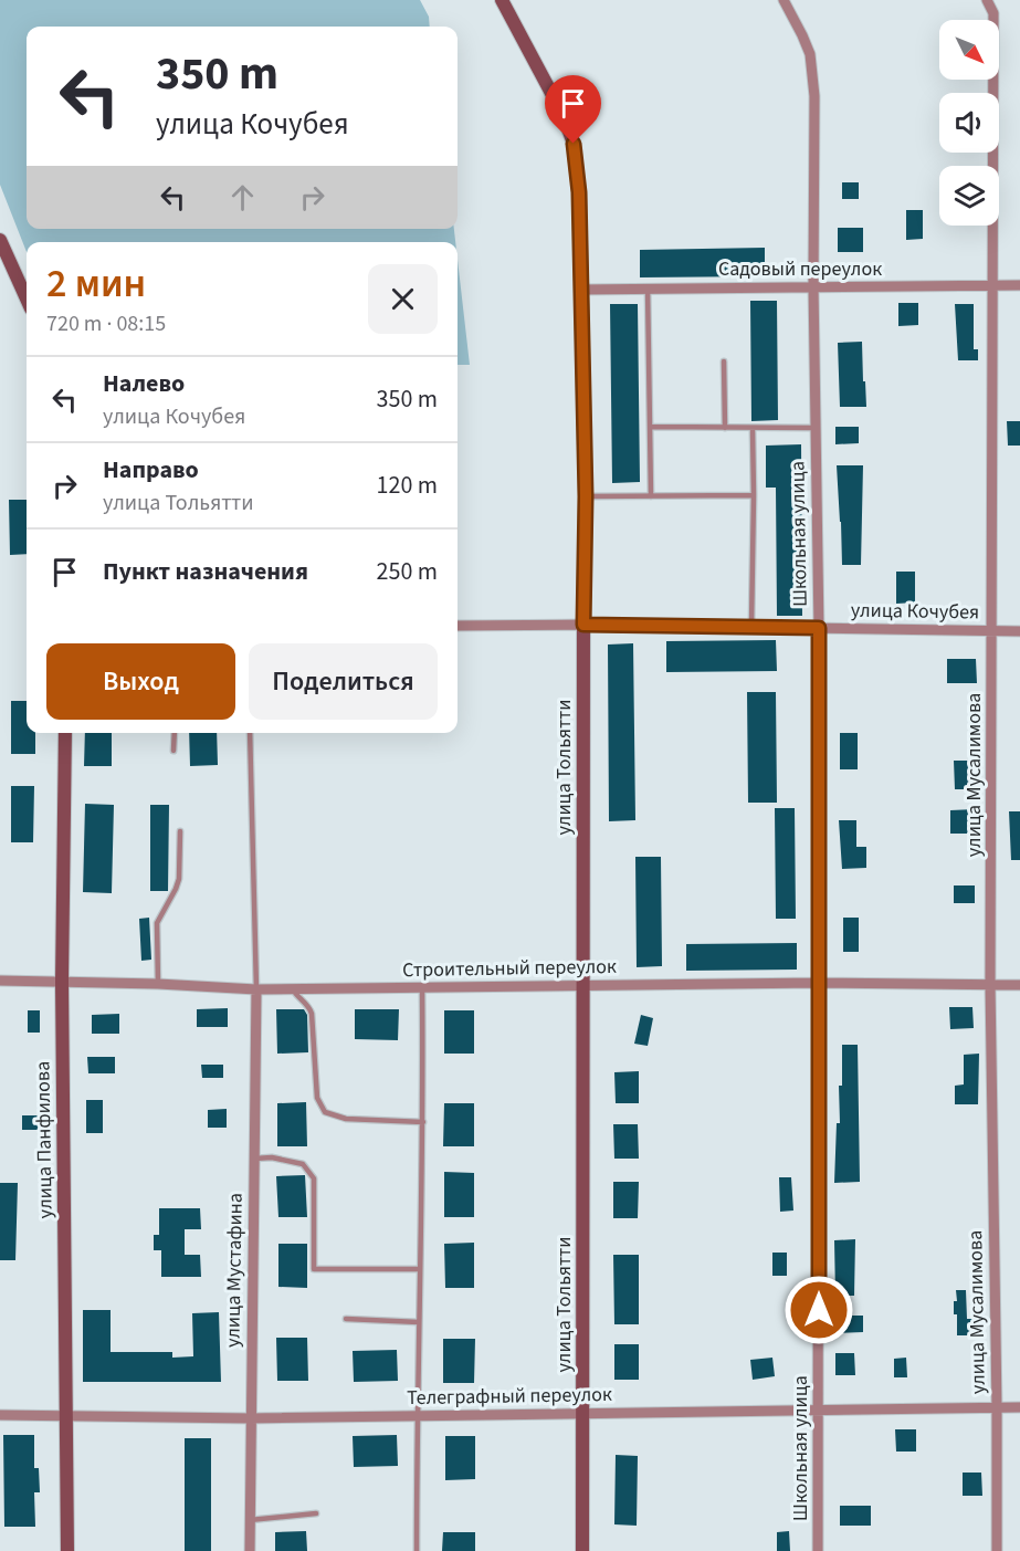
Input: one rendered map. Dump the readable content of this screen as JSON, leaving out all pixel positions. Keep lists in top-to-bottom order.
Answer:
{
  "streets": {
    "street": [
      "Садовый переулок",
      "Школьная улица",
      "улица Кочубея",
      "улица Тольятти",
      "улица Мусалимова",
      "Строительный переулок",
      "улица Панфилова",
      "улица Мустафина",
      "Телеграфный переулок"
    ]
  },
  "crossings": [
    ["Садовый переулок", "Школьная улица"],
    ["Садовый переулок", "улица Тольятти"],
    ["Садовый переулок", "улица Мусалимова"],
    ["Школьная улица", "улица Кочубея"],
    ["Школьная улица", "Строительный переулок"],
    ["Школьная улица", "Телеграфный переулок"],
    ["улица Кочубея", "улица Тольятти"],
    ["улица Кочубея", "улица Мусалимова"],
    ["улица Тольятти", "Строительный переулок"],
    ["улица Тольятти", "Телеграфный переулок"],
    ["улица Мусалимова", "Строительный переулок"],
    ["улица Мусалимова", "Телеграфный переулок"],
    ["Строительный переулок", "улица Панфилова"],
    ["Строительный переулок", "улица Мустафина"],
    ["улица Панфилова", "Телеграфный переулок"],
    ["улица Мустафина", "Телеграфный переулок"]
  ],
  "north": "bottom right",
  "page": {
    "turn": ["350 m", "улица Кочубея"],
    "heading": ["2 мин", "720 m · 08:15"],
    "list": [
      {
        "name": "Налево",
        "note": "улица Кочубея",
        "value": "350 m"
      },
      {
        "name": "Направо",
        "note": "улица Тольятти",
        "value": "120 m"
      },
      {
        "name": "Пункт назначения",
        "value": "250 m"
      }
    ],
    "buttons": ["Выход", "Поделиться"]
  }
}
